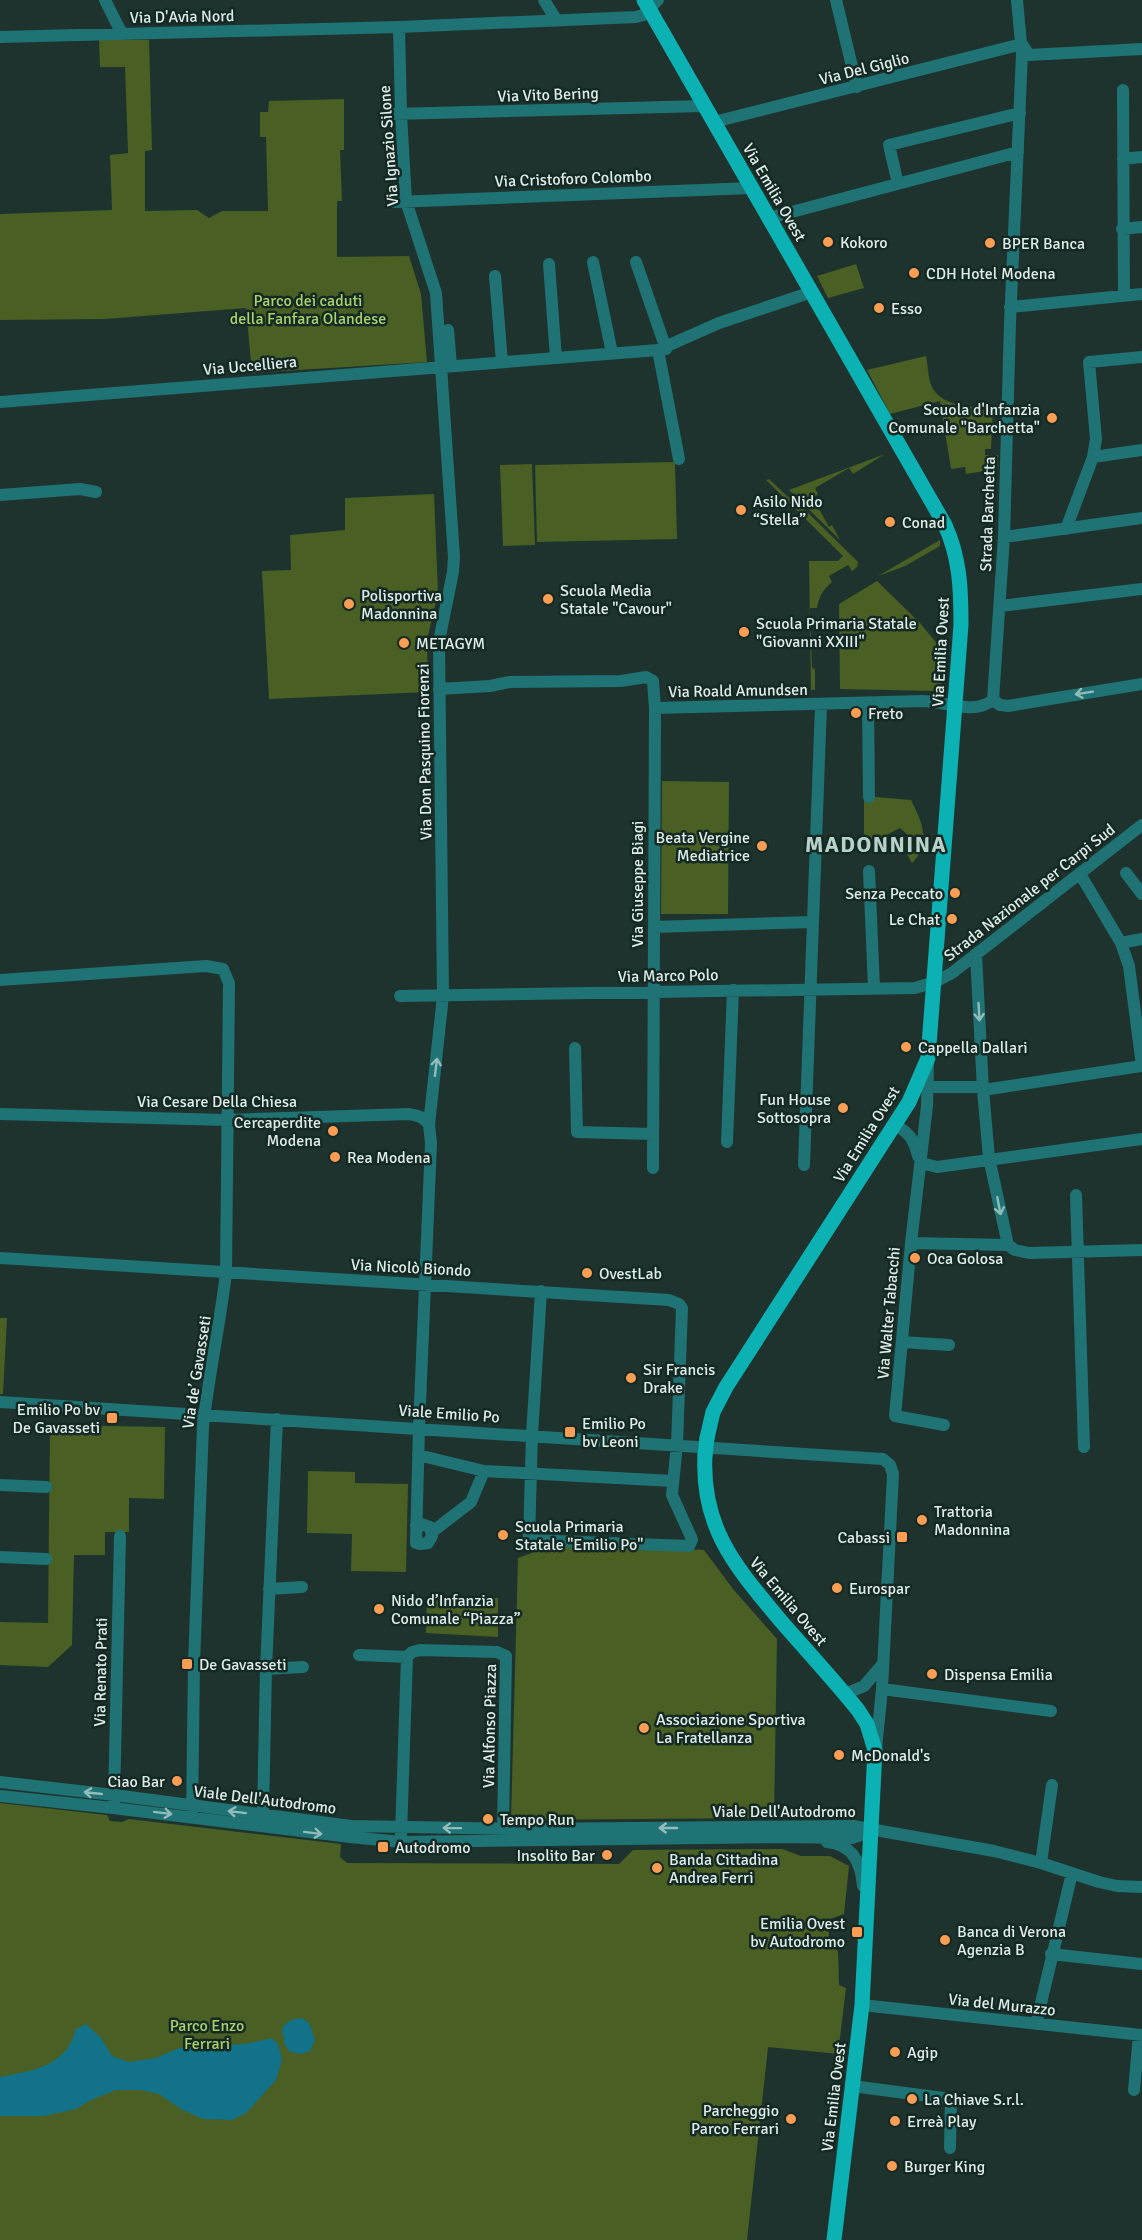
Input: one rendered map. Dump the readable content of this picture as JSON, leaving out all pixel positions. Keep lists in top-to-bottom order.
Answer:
{
  "streets": {
    "main road": ["Via Emilia Ovest"],
    "street": [
      "Via D'Avia Nord",
      "Via Del Giglio",
      "Via Vito Bering",
      "Via Ignazio Silone",
      "Via Cristoforo Colombo",
      "Via Uccelliera",
      "Strada Barchetta",
      "Via Roald Amundsen",
      "Via Don Pasquino Fiorenzi",
      "Via Giuseppe Biagi",
      "Strada Nazionale per Carpi Sud",
      "Via Marco Polo",
      "Via Cesare Della Chiesa",
      "Via Nicolò Biondo",
      "Via Walter Tabacchi",
      "Via de’ Gavasseti",
      "Viale Emilio Po",
      "Via Renato Prati",
      "Via Alfonso Piazza",
      "Viale Dell'Autodromo",
      "Via del Murazzo"
    ]
  },
  "crossings": [
    ["Via D'Avia Nord", "Via Ignazio Silone"],
    ["Via D'Avia Nord", "Via Emilia Ovest"],
    ["Via Del Giglio", "Via Emilia Ovest"],
    ["Via Del Giglio", "Strada Barchetta"],
    ["Via Vito Bering", "Via Ignazio Silone"],
    ["Via Vito Bering", "Via Emilia Ovest"],
    ["Via Ignazio Silone", "Via Cristoforo Colombo"],
    ["Via Ignazio Silone", "Via Uccelliera"],
    ["Via Ignazio Silone", "Via Don Pasquino Fiorenzi"],
    ["Via Cristoforo Colombo", "Via Emilia Ovest"],
    ["Via Emilia Ovest", "Via Uccelliera"],
    ["Via Emilia Ovest", "Via Roald Amundsen"],
    ["Via Emilia Ovest", "Strada Nazionale per Carpi Sud"],
    ["Via Emilia Ovest", "Via Marco Polo"],
    ["Via Emilia Ovest", "Via Walter Tabacchi"],
    ["Via Emilia Ovest", "Viale Dell'Autodromo"],
    ["Via Emilia Ovest", "Via del Murazzo"],
    ["Via Uccelliera", "Via Don Pasquino Fiorenzi"],
    ["Via Roald Amundsen", "Via Don Pasquino Fiorenzi"],
    ["Via Roald Amundsen", "Via Giuseppe Biagi"],
    ["Via Don Pasquino Fiorenzi", "Via Marco Polo"],
    ["Via Don Pasquino Fiorenzi", "Via Cesare Della Chiesa"],
    ["Via Don Pasquino Fiorenzi", "Via Nicolò Biondo"],
    ["Via Don Pasquino Fiorenzi", "Viale Emilio Po"],
    ["Via Giuseppe Biagi", "Via Marco Polo"],
    ["Strada Nazionale per Carpi Sud", "Via Marco Polo"],
    ["Via Cesare Della Chiesa", "Via de’ Gavasseti"],
    ["Via Nicolò Biondo", "Via de’ Gavasseti"],
    ["Via Nicolò Biondo", "Viale Emilio Po"],
    ["Via de’ Gavasseti", "Viale Emilio Po"],
    ["Via de’ Gavasseti", "Viale Dell'Autodromo"],
    ["Via Renato Prati", "Viale Dell'Autodromo"],
    ["Via Alfonso Piazza", "Viale Dell'Autodromo"]
  ],
  "districts": ["MADONNINA"],
  "parks": ["Parco dei caduti della Fanfara Olandese", "Parco Enzo Ferrari"],
  "places": {
    "other": [
      "Kokoro",
      "BPER Banca",
      "CDH Hotel Modena",
      "Esso",
      "Scuola d'Infanzia Comunale \"Barchetta\"",
      "Asilo Nido “Stella”",
      "Conad",
      "Scuola Media Statale \"Cavour\"",
      "Polisportiva Madonnina",
      "Scuola Primaria Statale \"Giovanni XXIII\"",
      "METAGYM",
      "Freto",
      "Beata Vergine Mediatrice",
      "Senza Peccato",
      "Le Chat",
      "Cappella Dallari",
      "Fun House Sottosopra",
      "Cercaperdite Modena",
      "Rea Modena",
      "Oca Golosa",
      "OvestLab",
      "Sir Francis Drake",
      "Trattoria Madonnina",
      "Scuola Primaria Statale \"Emilio Po\"",
      "Eurospar",
      "Nido d’Infanzia Comunale “Piazza”",
      "Dispensa Emilia",
      "Associazione Sportiva La Fratellanza",
      "McDonald's",
      "Ciao Bar",
      "Tempo Run",
      "Insolito Bar",
      "Banda Cittadina Andrea Ferri",
      "Banca di Verona Agenzia B",
      "Agip",
      "La Chiave S.r.l.",
      "Parcheggio Parco Ferrari",
      "Erreà Play",
      "Burger King"
    ],
    "transit": [
      "Emilio Po bv De Gavasseti",
      "Emilio Po bv Leoni",
      "Cabassi",
      "De Gavasseti",
      "Autodromo",
      "Emilia Ovest bv Autodromo"
    ]
  }
}
